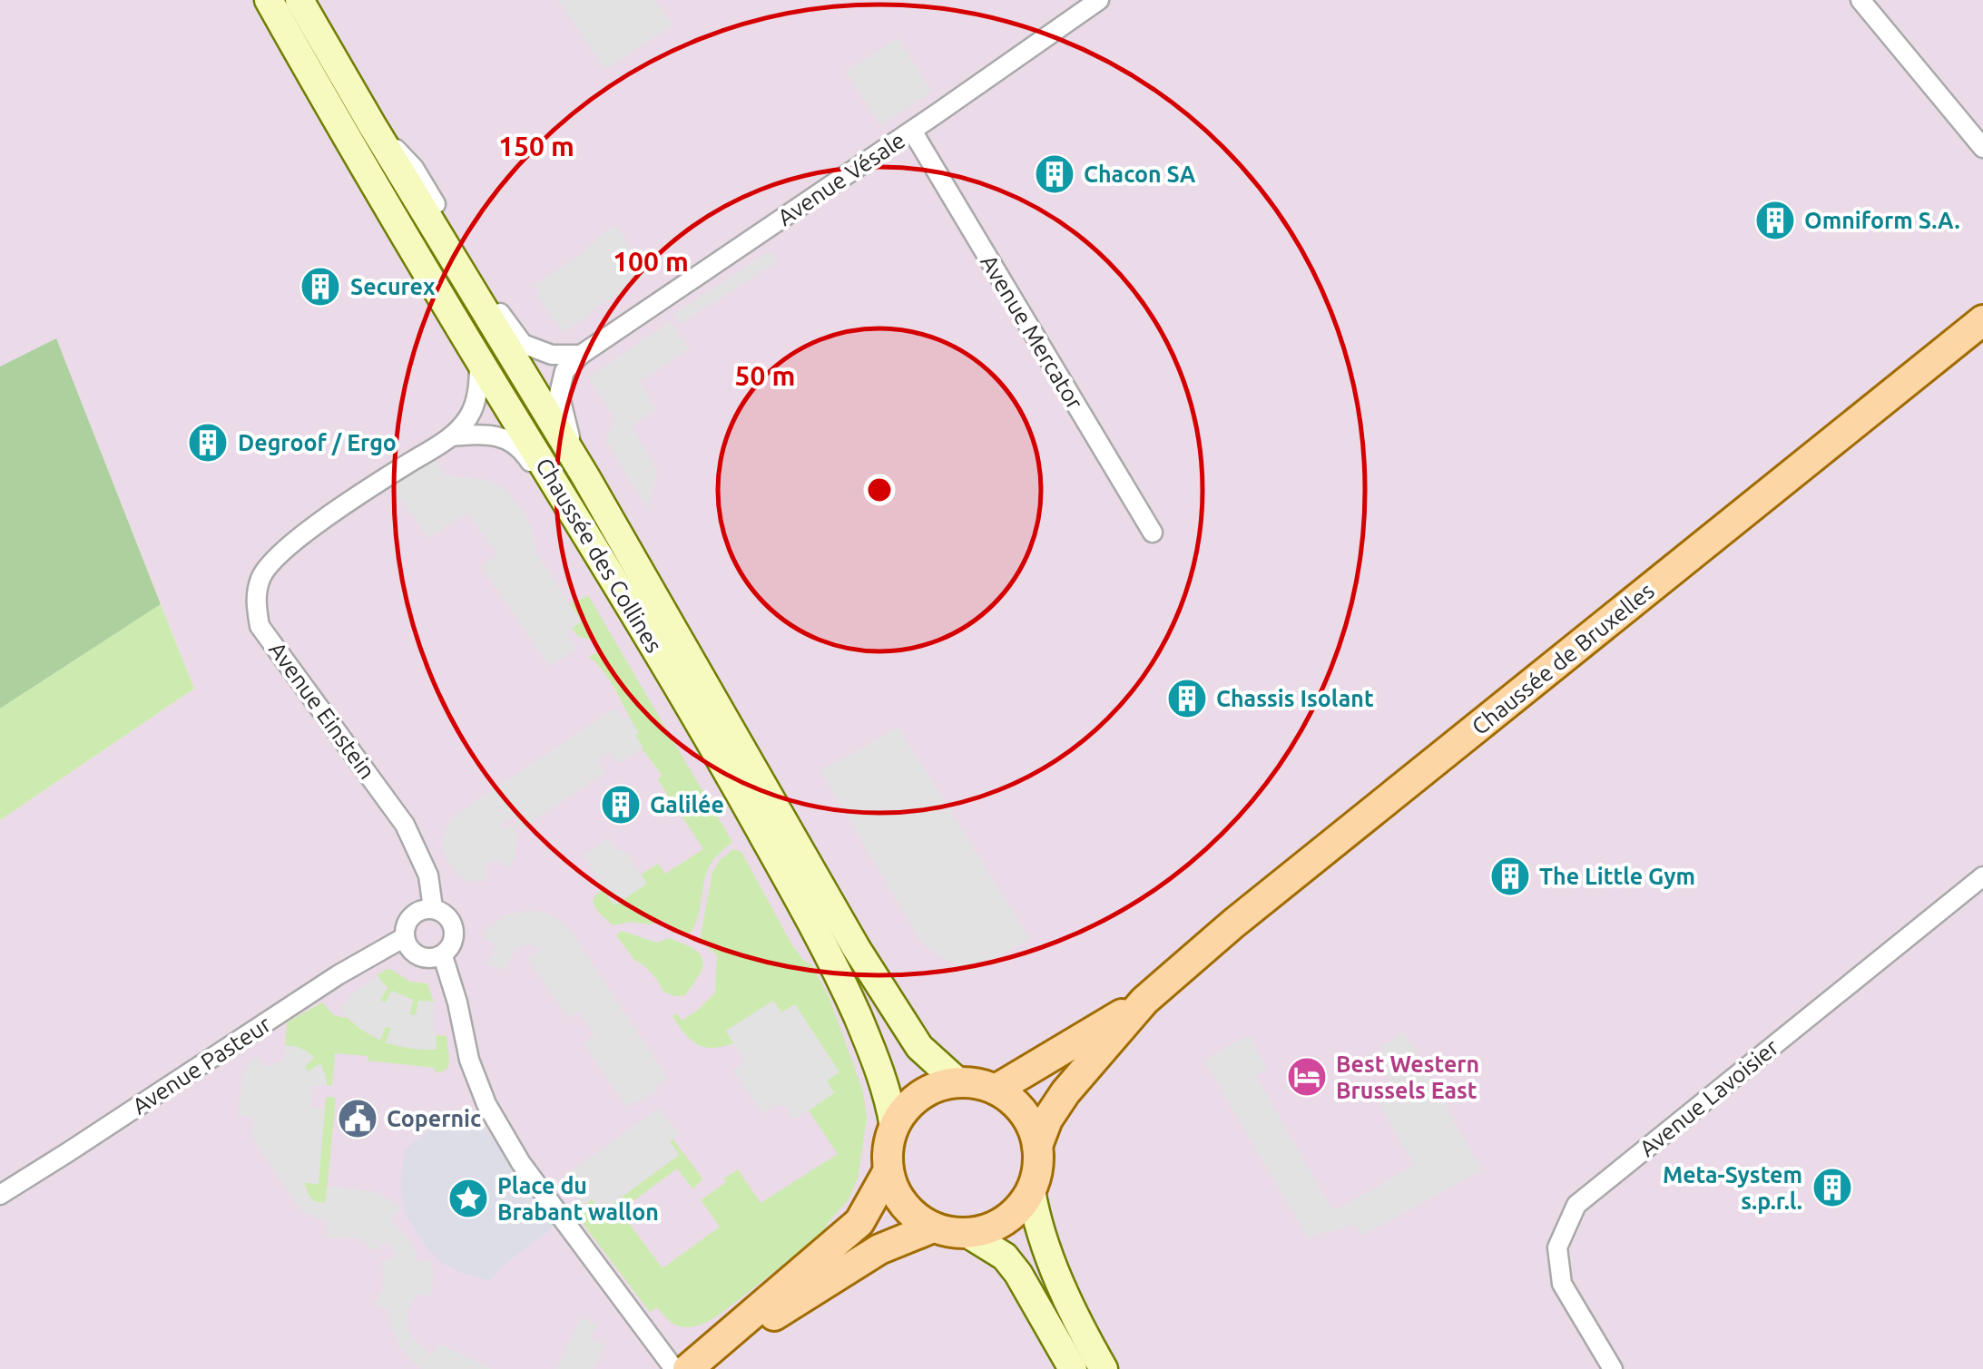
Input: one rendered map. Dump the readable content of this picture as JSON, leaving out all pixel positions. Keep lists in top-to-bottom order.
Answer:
{
  "streets": {
    "main road": ["Chaussée des Collines", "Chaussée de Bruxelles"],
    "street": [
      "Avenue Vésale",
      "Avenue Mercator",
      "Avenue Einstein",
      "Avenue Pasteur",
      "Avenue Lavoisier"
    ]
  },
  "crossings": [
    ["Avenue Vésale", "Avenue Mercator"],
    ["Avenue Vésale", "Chaussée des Collines"],
    ["Chaussée des Collines", "Chaussée de Bruxelles"],
    ["Chaussée des Collines", "Avenue Einstein"],
    ["Avenue Einstein", "Avenue Pasteur"]
  ],
  "places": {
    "building": [
      "Chacon SA",
      "Omniform S.A.",
      "Securex",
      "Degroof / Ergo",
      "Chassis Isolant",
      "Galilée",
      "The Little Gym",
      "Meta-System s.p.r.l."
    ],
    "hotel": ["Best Western Brussels East"],
    "public building": ["Copernic"],
    "place": ["Place du Brabant wallon"]
  },
  "rings": ["150 m", "100 m", "50 m"]
}
